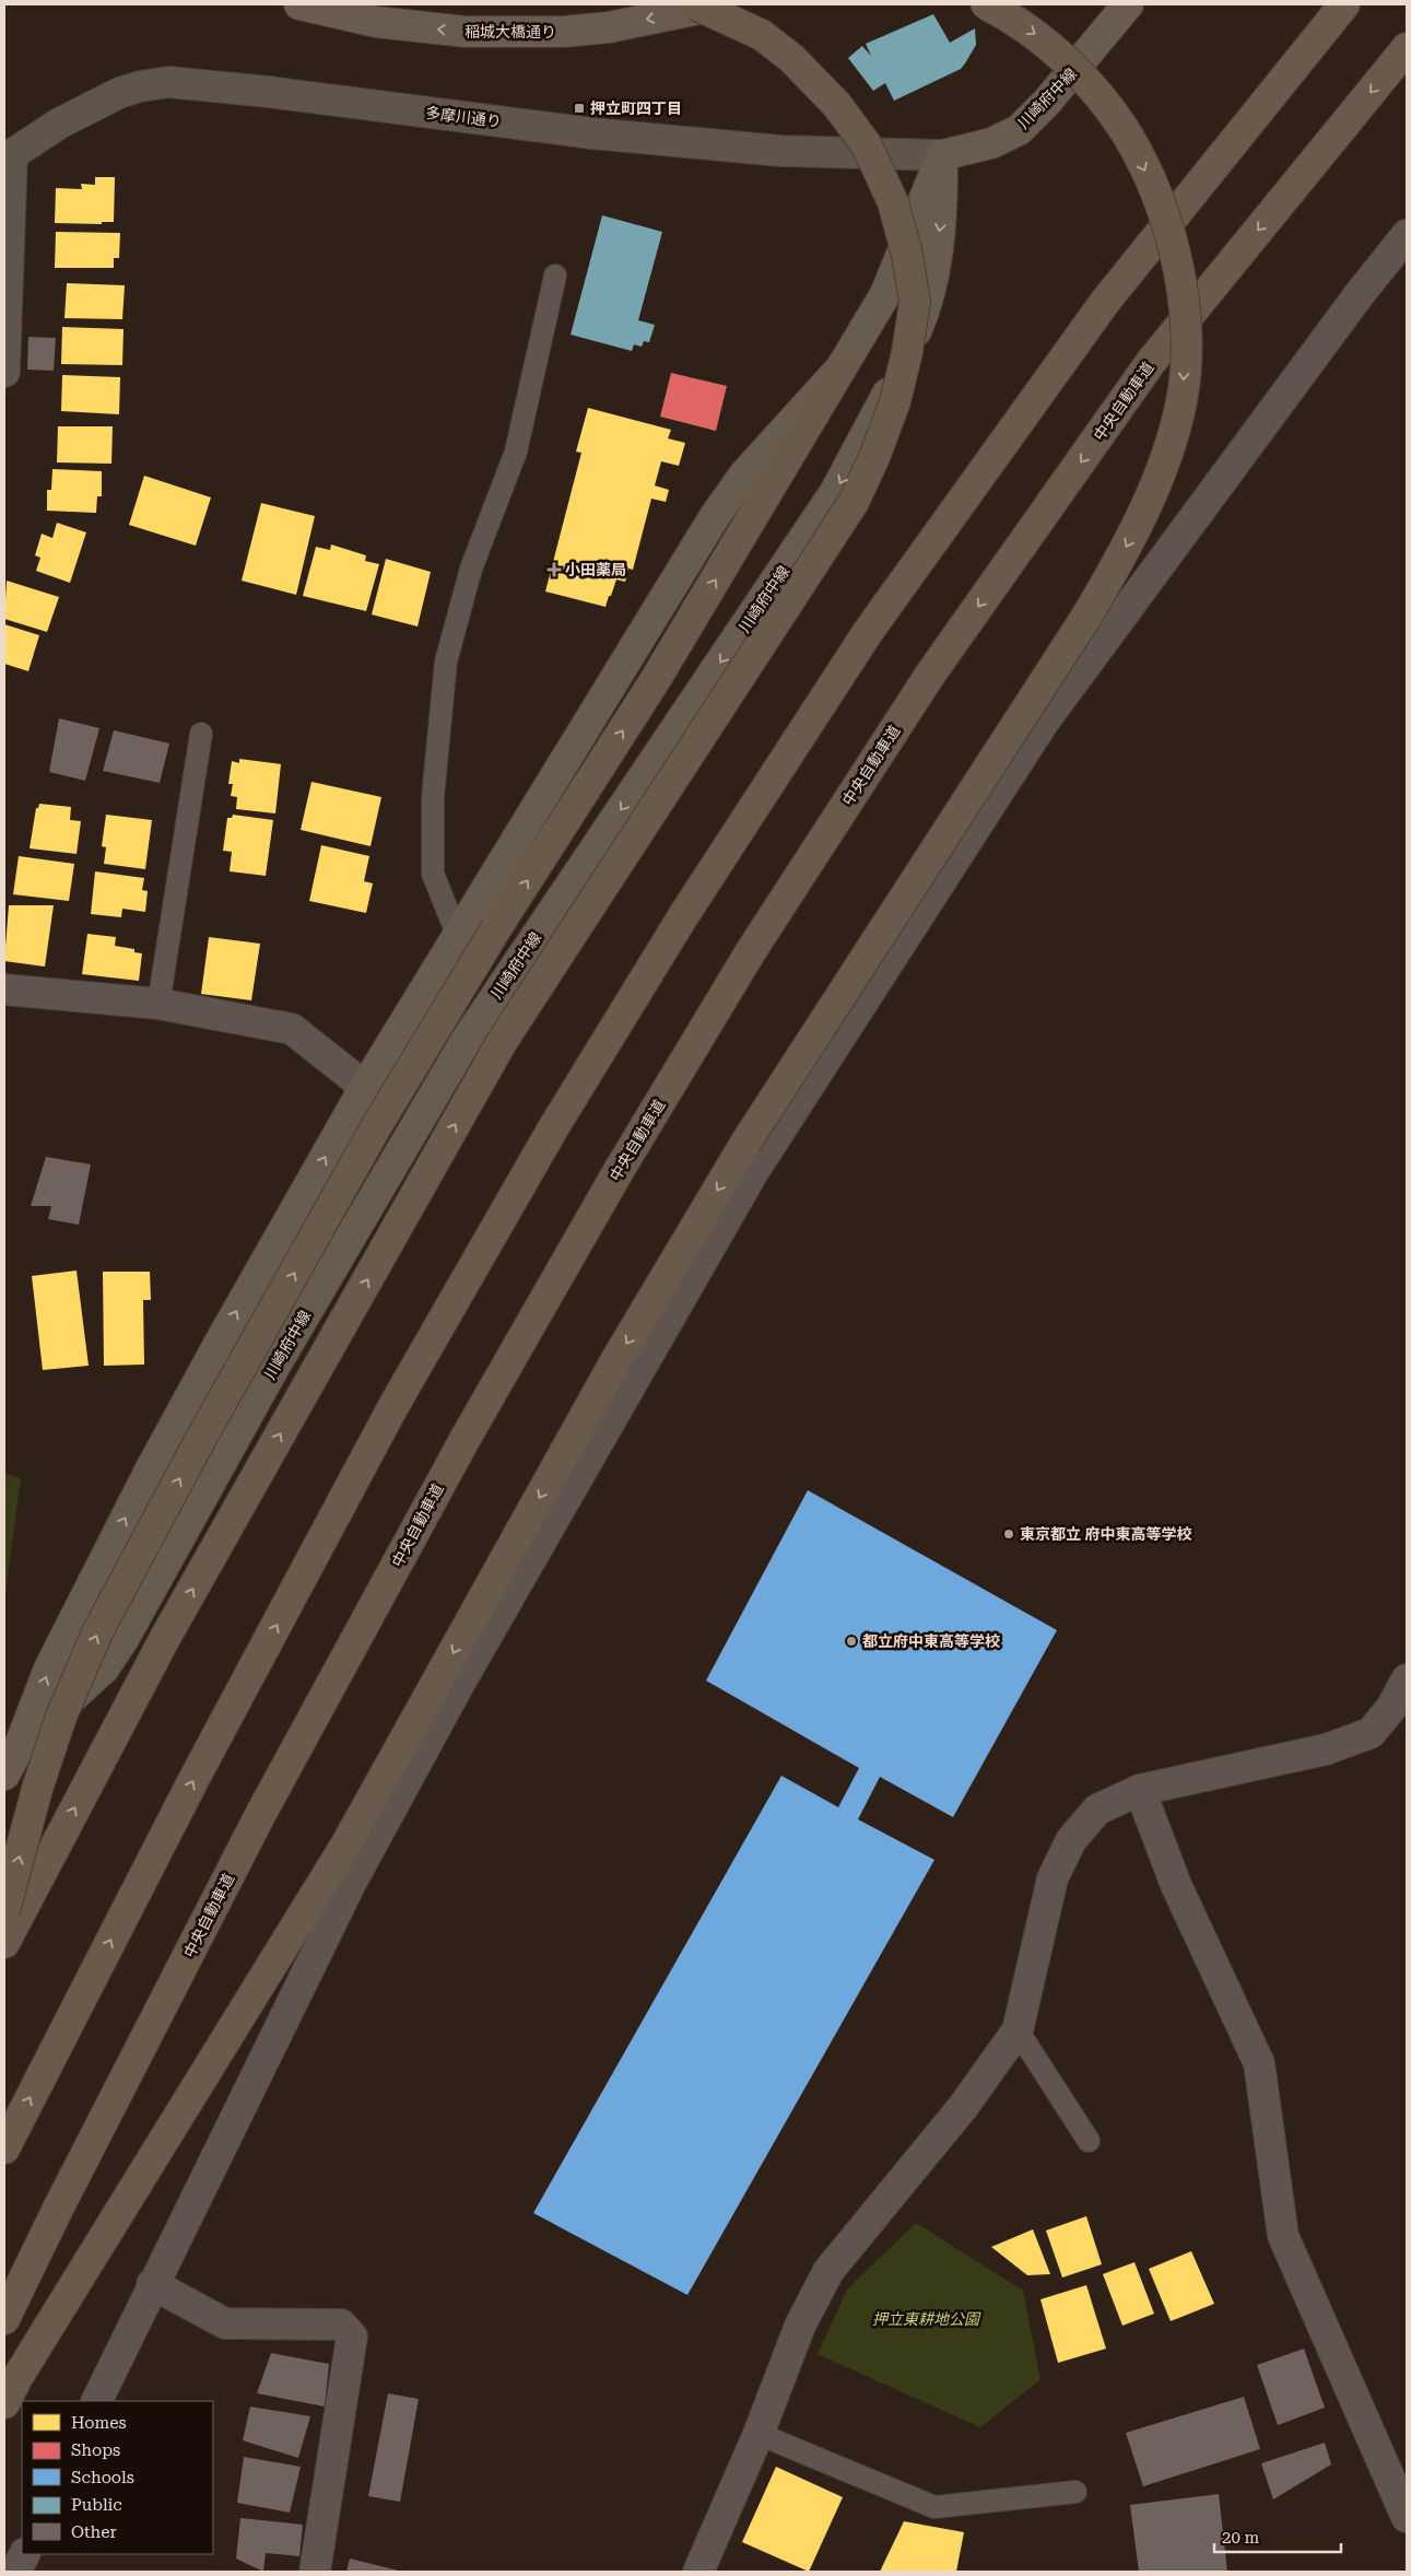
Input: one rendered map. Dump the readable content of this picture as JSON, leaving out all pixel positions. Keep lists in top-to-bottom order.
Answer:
{
  "streets": {
    "highway": ["中央自動車道"],
    "main road": ["稲城大橋通り", "川崎府中線"],
    "street": ["多摩川通り"]
  },
  "crossings": [
    ["川崎府中線", "多摩川通り"]
  ],
  "one_way": ["稲城大橋通り"],
  "parks": ["押立東耕地公園"],
  "places": {
    "transit": ["押立町四丁目"],
    "health": ["小田薬局"],
    "other": ["東京都立 府中東高等学校", "都立府中東高等学校"]
  },
  "legend": [
    "Homes",
    "Shops",
    "Schools",
    "Public",
    "Other"
  ],
  "scale_bar": "20 m"
}
